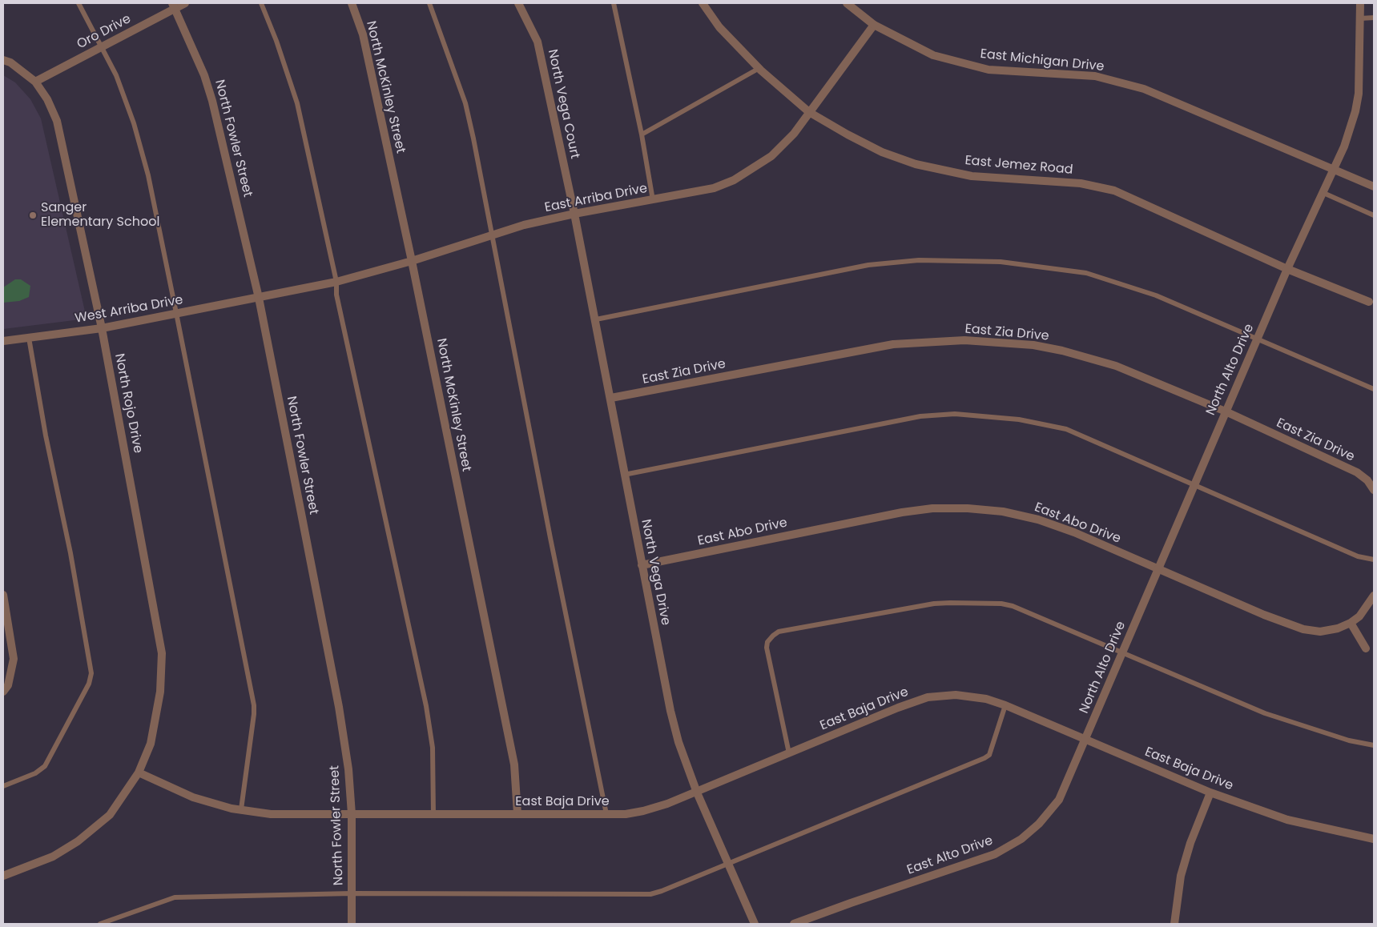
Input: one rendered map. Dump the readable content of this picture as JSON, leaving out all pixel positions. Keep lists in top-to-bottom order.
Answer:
{
  "streets": {
    "street": [
      "Oro Drive",
      "East Michigan Drive",
      "North McKinley Street",
      "North Vega Court",
      "North Fowler Street",
      "East Jemez Road",
      "East Arriba Drive",
      "West Arriba Drive",
      "East Zia Drive",
      "North Alto Drive",
      "North Rojo Drive",
      "East Abo Drive",
      "North Vega Drive",
      "East Baja Drive",
      "East Alto Drive"
    ]
  },
  "crossings": [
    ["Oro Drive", "North Fowler Street"],
    ["Oro Drive", "North Rojo Drive"],
    ["East Michigan Drive", "East Arriba Drive"],
    ["East Michigan Drive", "North Alto Drive"],
    ["North McKinley Street", "East Arriba Drive"],
    ["North McKinley Street", "East Baja Drive"],
    ["North Vega Court", "East Arriba Drive"],
    ["North Vega Court", "North Vega Drive"],
    ["North Fowler Street", "East Arriba Drive"],
    ["North Fowler Street", "West Arriba Drive"],
    ["North Fowler Street", "East Baja Drive"],
    ["East Jemez Road", "East Arriba Drive"],
    ["East Jemez Road", "North Alto Drive"],
    ["East Arriba Drive", "West Arriba Drive"],
    ["East Arriba Drive", "North Vega Drive"],
    ["West Arriba Drive", "North Rojo Drive"],
    ["East Zia Drive", "North Alto Drive"],
    ["East Zia Drive", "North Vega Drive"],
    ["North Alto Drive", "East Abo Drive"],
    ["North Alto Drive", "East Baja Drive"],
    ["North Alto Drive", "East Alto Drive"],
    ["North Rojo Drive", "East Baja Drive"],
    ["East Abo Drive", "North Vega Drive"],
    ["North Vega Drive", "East Baja Drive"],
    ["East Baja Drive", "East Alto Drive"]
  ],
  "places": ["Sanger Elementary School"]
}
